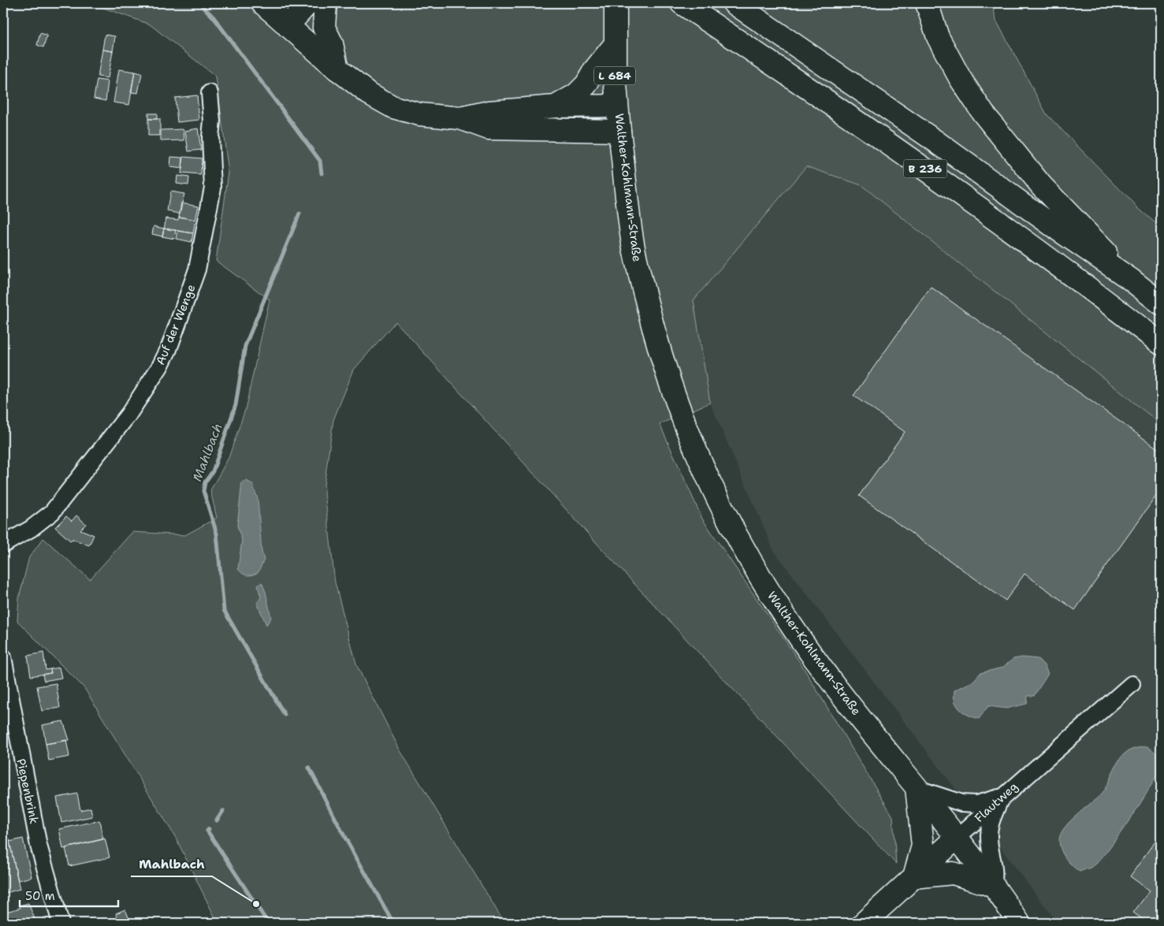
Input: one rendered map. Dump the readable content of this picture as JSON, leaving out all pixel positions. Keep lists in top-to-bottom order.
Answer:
{
  "streets": {
    "main road": [
      "L 684",
      "B 236",
      "Walther-Kohlmann-Straße",
      "Flautweg"
    ],
    "street": ["Auf der Wenge", "Piepenbrink"]
  },
  "crossings": [
    ["Walther-Kohlmann-Straße", "Flautweg"]
  ],
  "water": ["Mahlbach"],
  "places": ["Mahlbach"],
  "scale_bar": "50 m"
}
